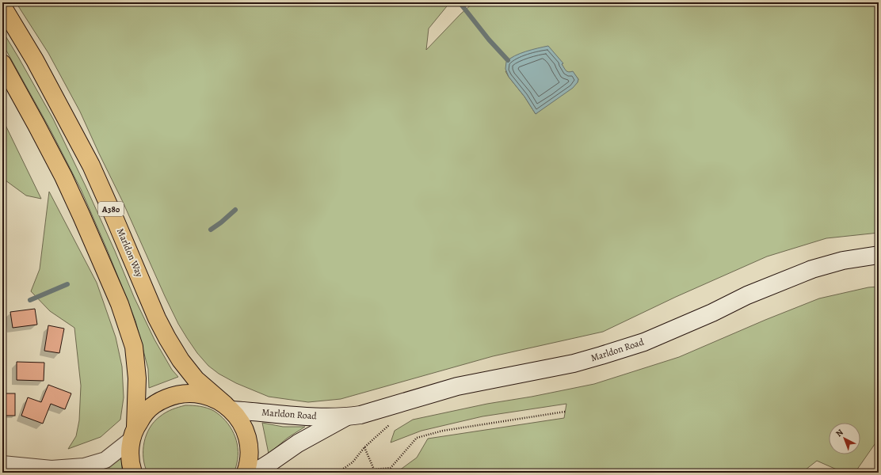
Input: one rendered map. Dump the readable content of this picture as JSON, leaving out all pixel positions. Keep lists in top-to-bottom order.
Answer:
{
  "streets": {
    "highway": ["A380", "Marldon Way"],
    "main road": ["Marldon Road"]
  },
  "crossings": [
    ["Marldon Way", "Marldon Road"]
  ],
  "north": "top left"
}
